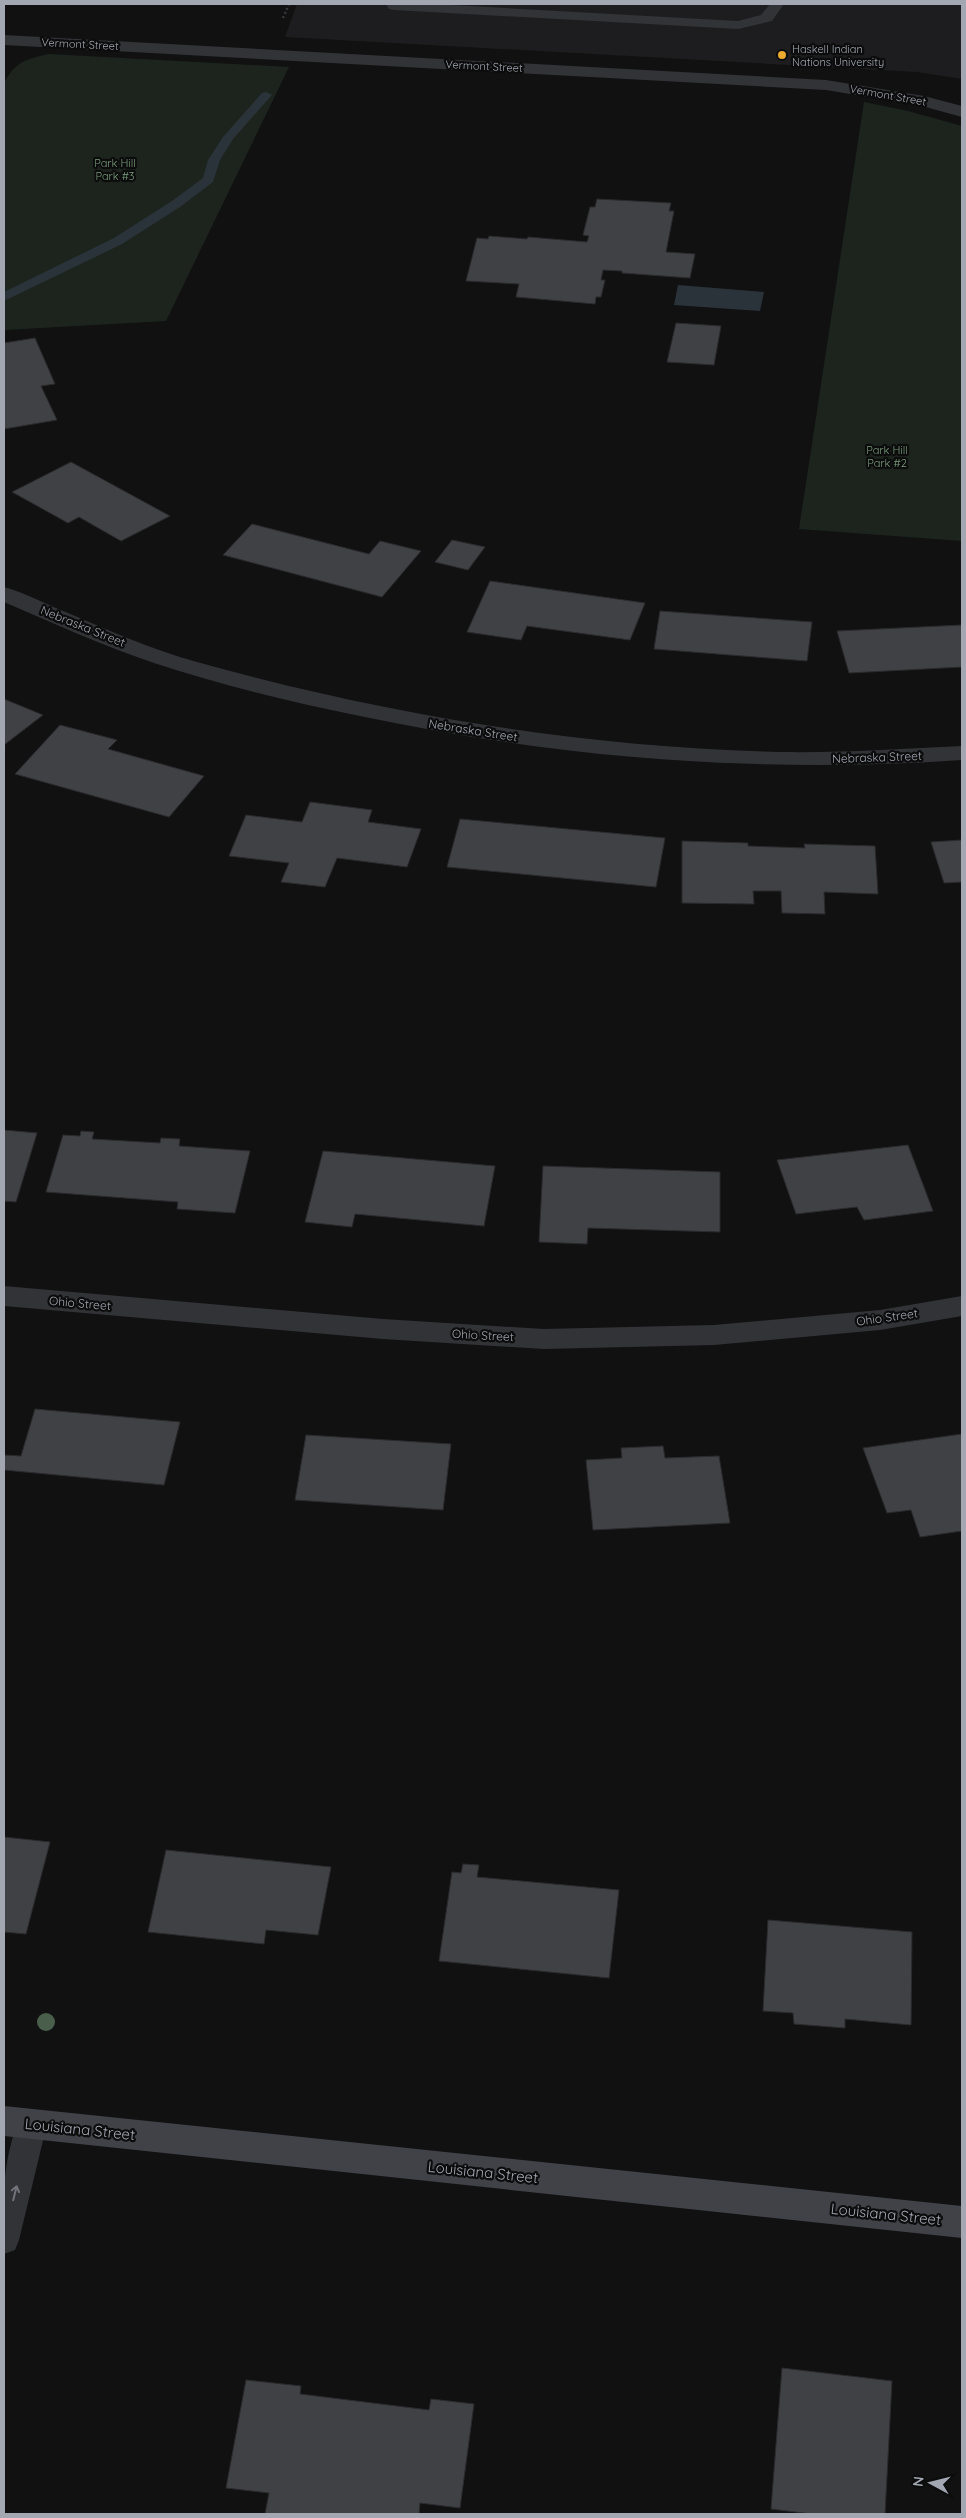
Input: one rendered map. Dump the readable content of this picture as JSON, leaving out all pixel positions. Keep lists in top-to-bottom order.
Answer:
{
  "streets": {
    "main road": ["Louisiana Street"],
    "street": ["Vermont Street", "Nebraska Street", "Ohio Street"]
  },
  "parks": ["Park Hill Park #3", "Park Hill Park #2"],
  "places": ["Haskell Indian Nations University"],
  "north": "left"
}
